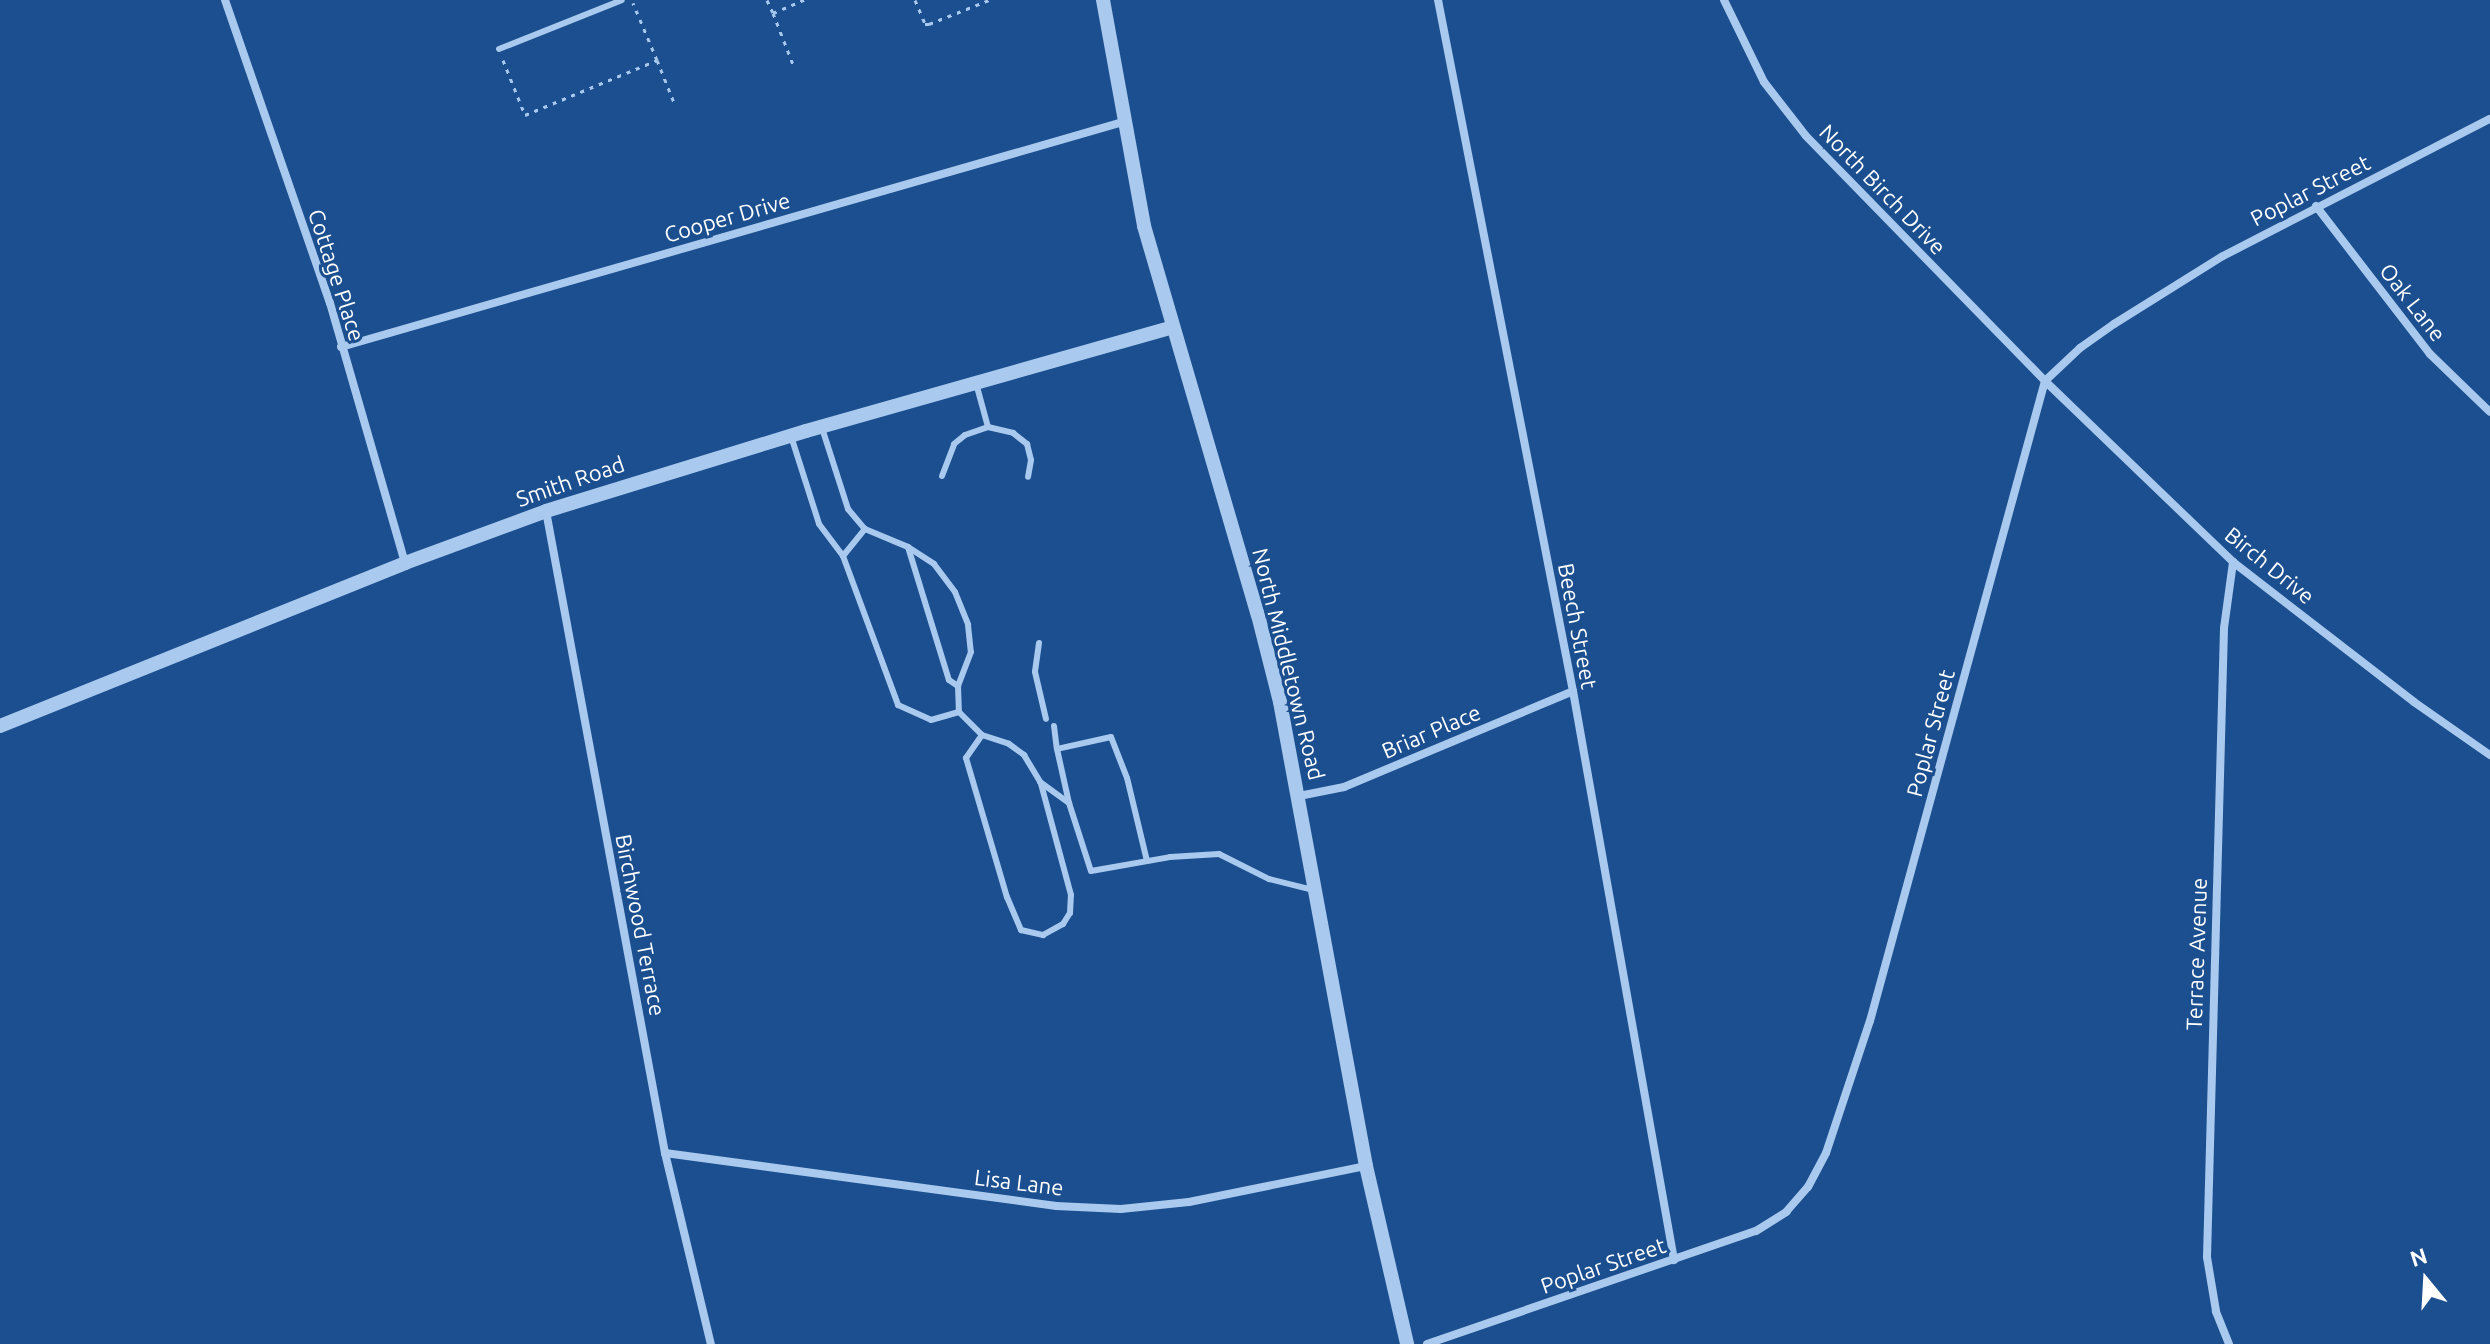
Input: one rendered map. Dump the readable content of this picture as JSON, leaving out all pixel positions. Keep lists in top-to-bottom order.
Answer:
{
  "streets": {
    "street": [
      "North Birch Drive",
      "Poplar Street",
      "Cooper Drive",
      "Cottage Place",
      "Oak Lane",
      "Smith Road",
      "Birch Drive",
      "Beech Street",
      "North Middletown Road",
      "Briar Place",
      "Birchwood Terrace",
      "Terrace Avenue",
      "Lisa Lane"
    ]
  },
  "crossings": [
    ["North Birch Drive", "Poplar Street"],
    ["North Birch Drive", "Birch Drive"],
    ["Poplar Street", "Oak Lane"],
    ["Poplar Street", "Birch Drive"],
    ["Poplar Street", "Beech Street"],
    ["Cooper Drive", "Cottage Place"],
    ["Cooper Drive", "North Middletown Road"],
    ["Cottage Place", "Smith Road"],
    ["Smith Road", "North Middletown Road"],
    ["Smith Road", "Birchwood Terrace"],
    ["Birch Drive", "Terrace Avenue"],
    ["Beech Street", "Briar Place"],
    ["North Middletown Road", "Briar Place"],
    ["North Middletown Road", "Lisa Lane"],
    ["Birchwood Terrace", "Lisa Lane"]
  ],
  "north": "top"
}
